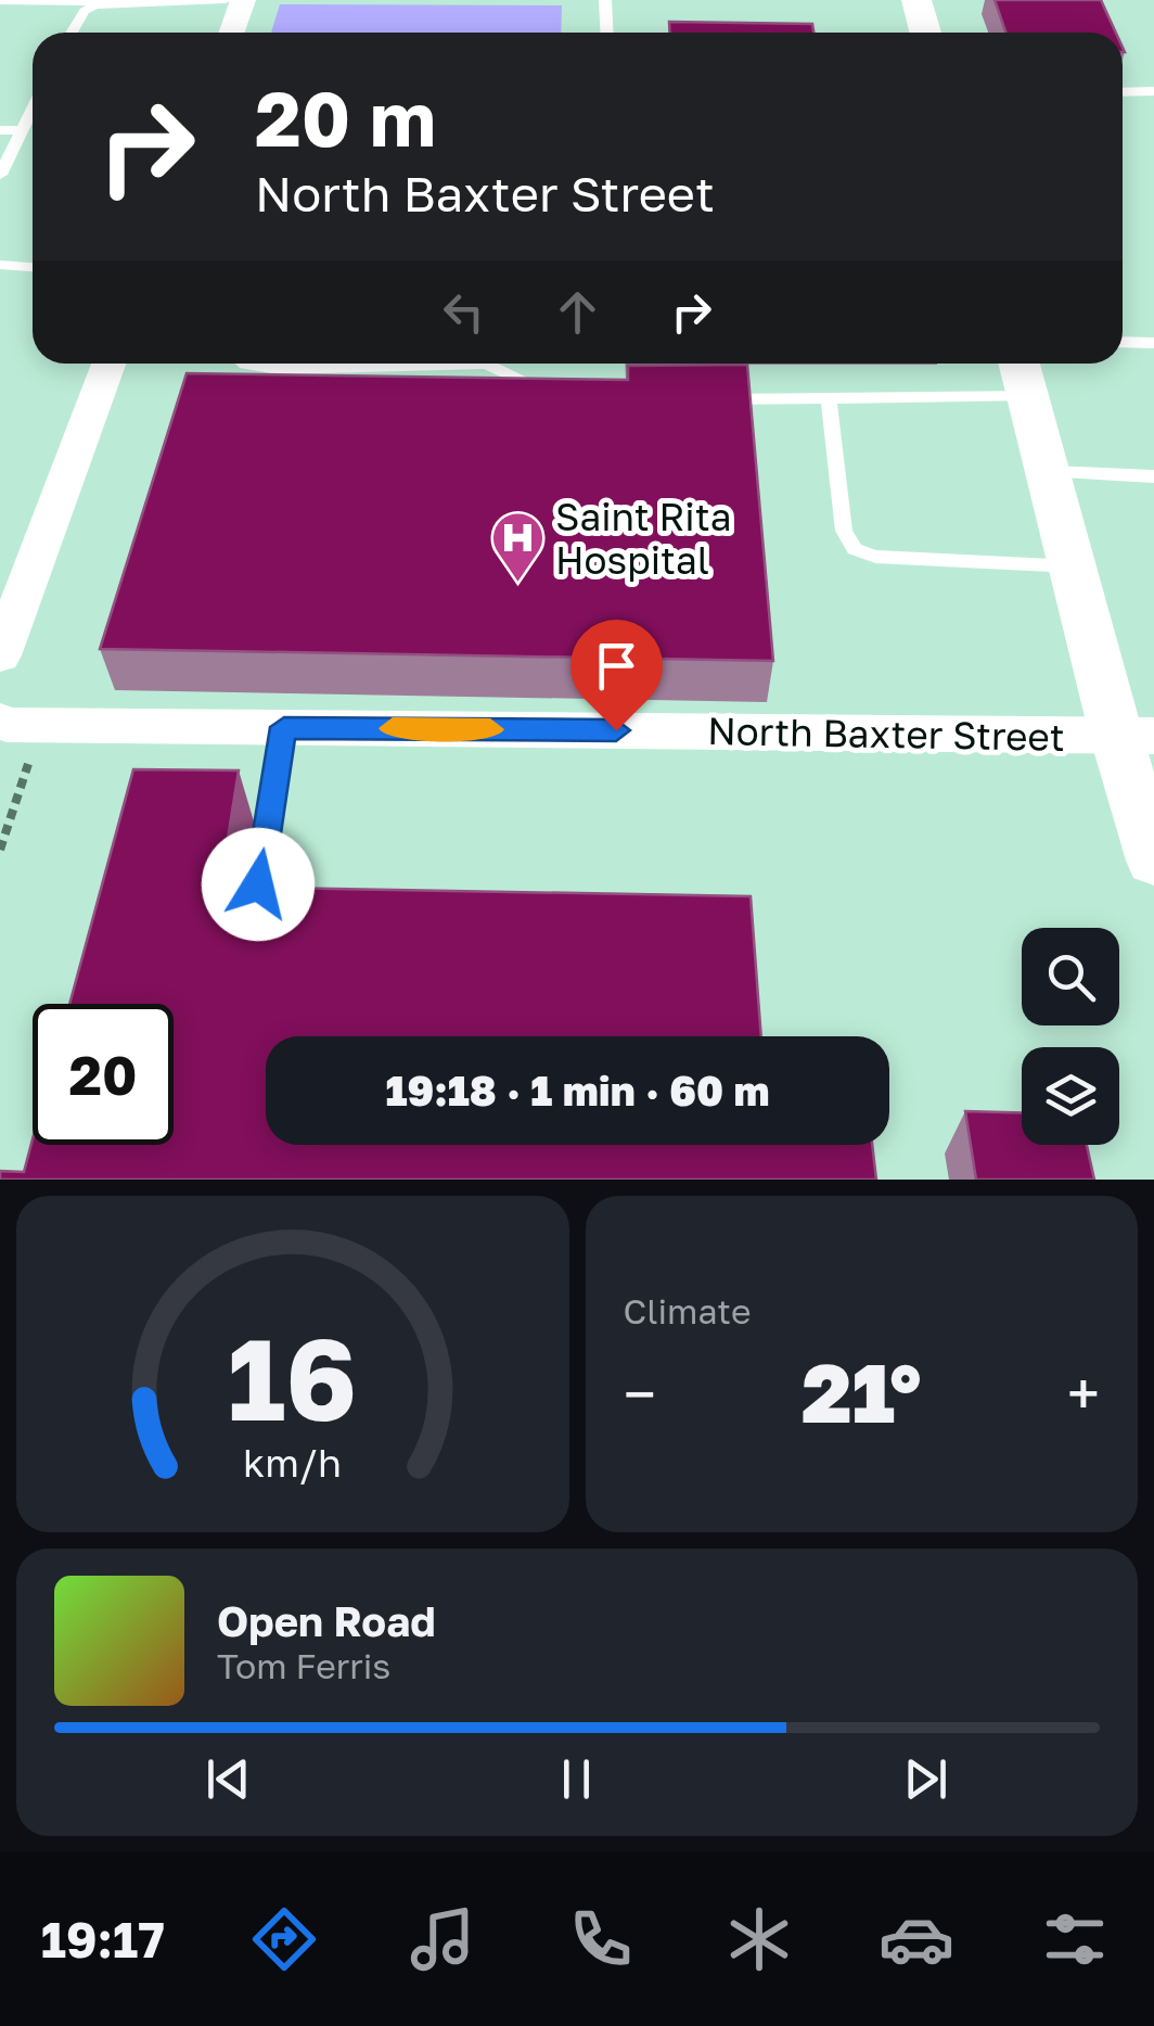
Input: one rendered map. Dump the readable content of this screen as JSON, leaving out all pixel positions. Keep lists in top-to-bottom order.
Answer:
{
  "streets": {
    "street": ["North Baxter Street"]
  },
  "places": {
    "hospital": ["Saint Rita Hospital"]
  },
  "page": {
    "turn": ["20 m", "North Baxter Street"],
    "limit": "20",
    "trip": "19:18 · 1 min · 60 m",
    "tile": "Climate",
    "heat": ["−", "21°", "+"],
    "song": ["Open Road", "Tom Ferris"],
    "tabs": "19:17",
    "gauge": ["16", "km/h"]
  }
}
